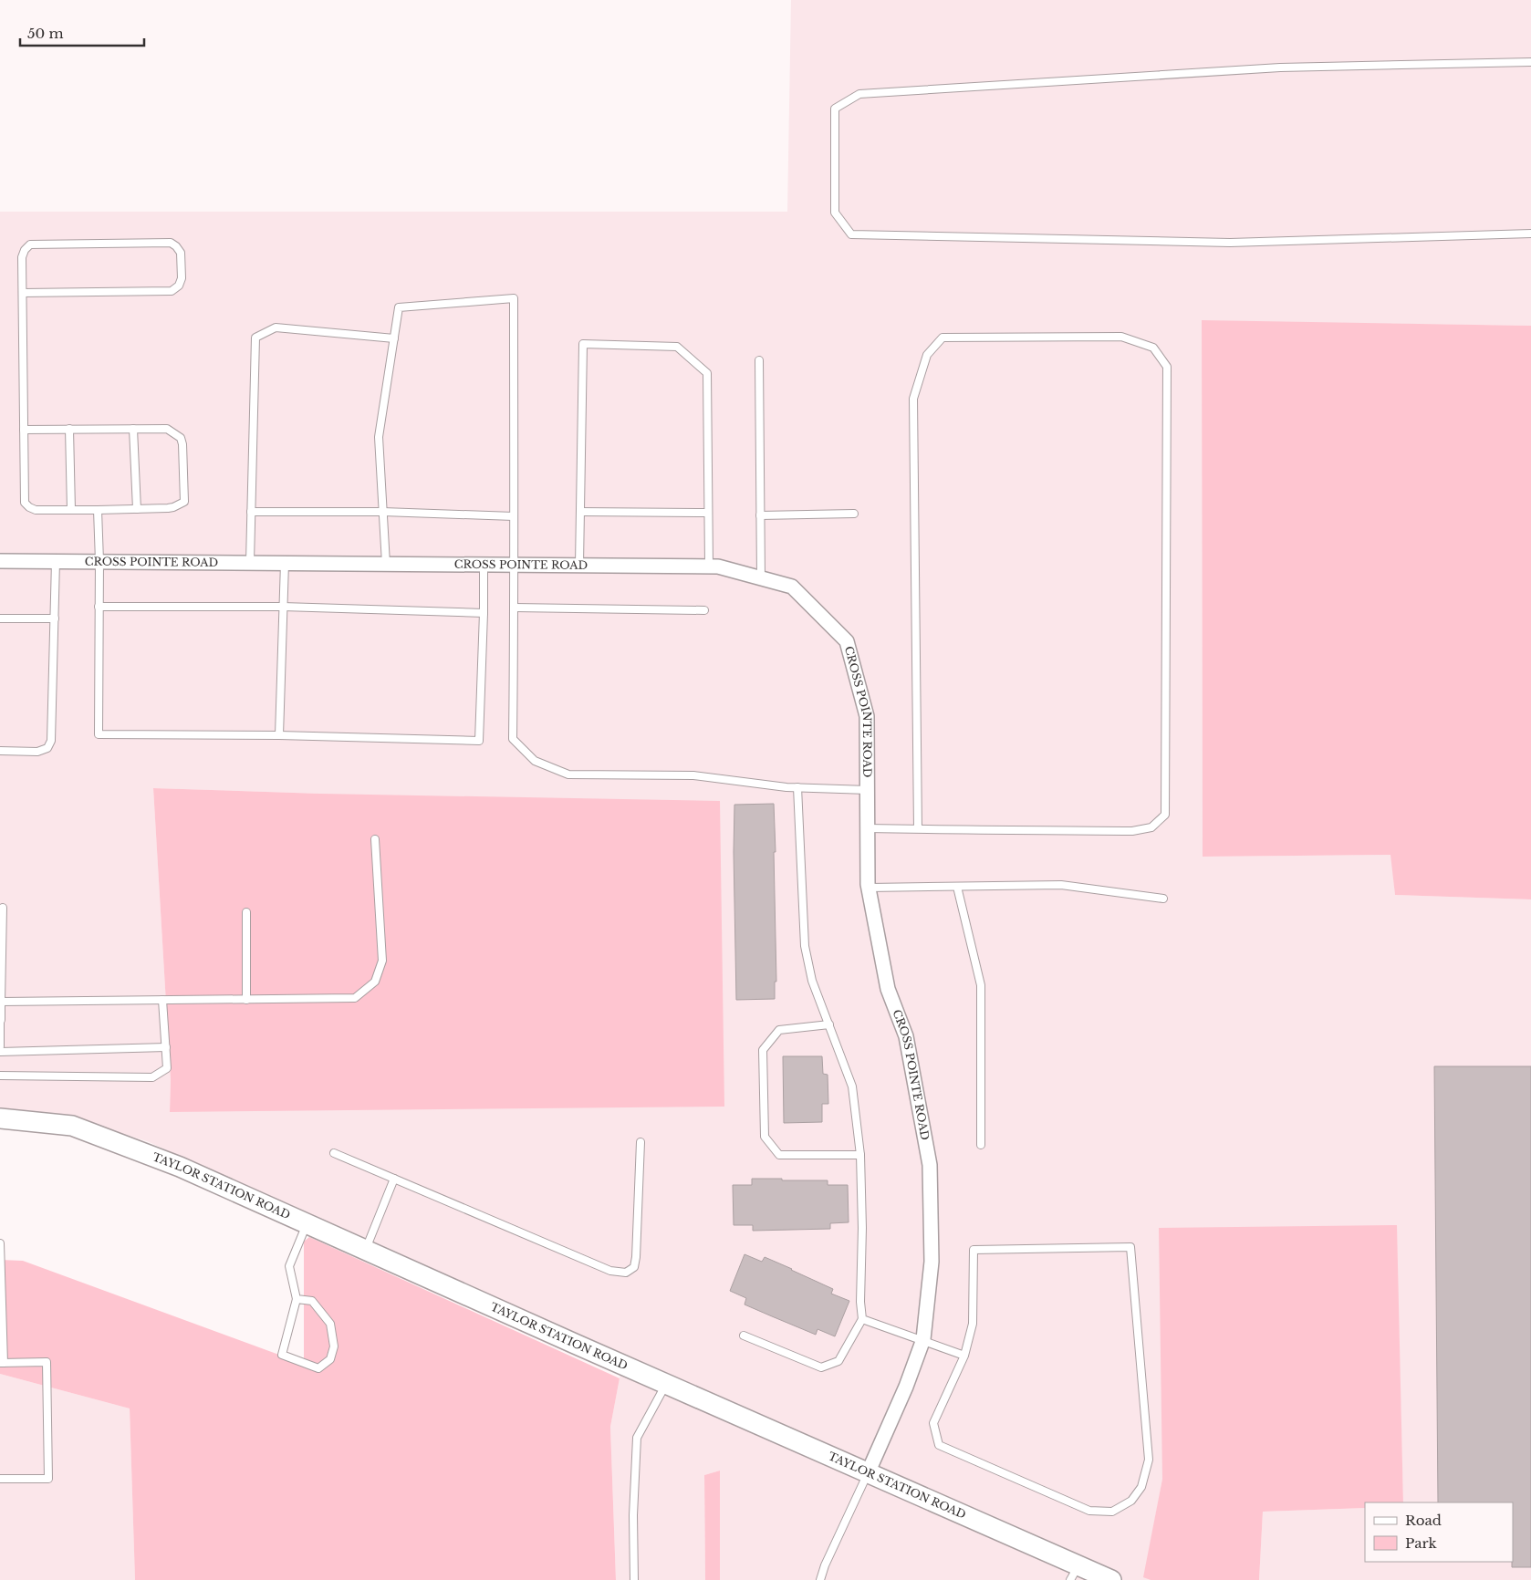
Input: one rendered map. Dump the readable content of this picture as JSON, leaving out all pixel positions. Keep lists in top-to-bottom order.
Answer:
{
  "streets": {
    "main road": ["TAYLOR STATION ROAD"],
    "street": ["CROSS POINTE ROAD"]
  },
  "crossings": [
    ["CROSS POINTE ROAD", "TAYLOR STATION ROAD"]
  ],
  "legend": ["Road", "Park"],
  "scale_bar": "50 m"
}
